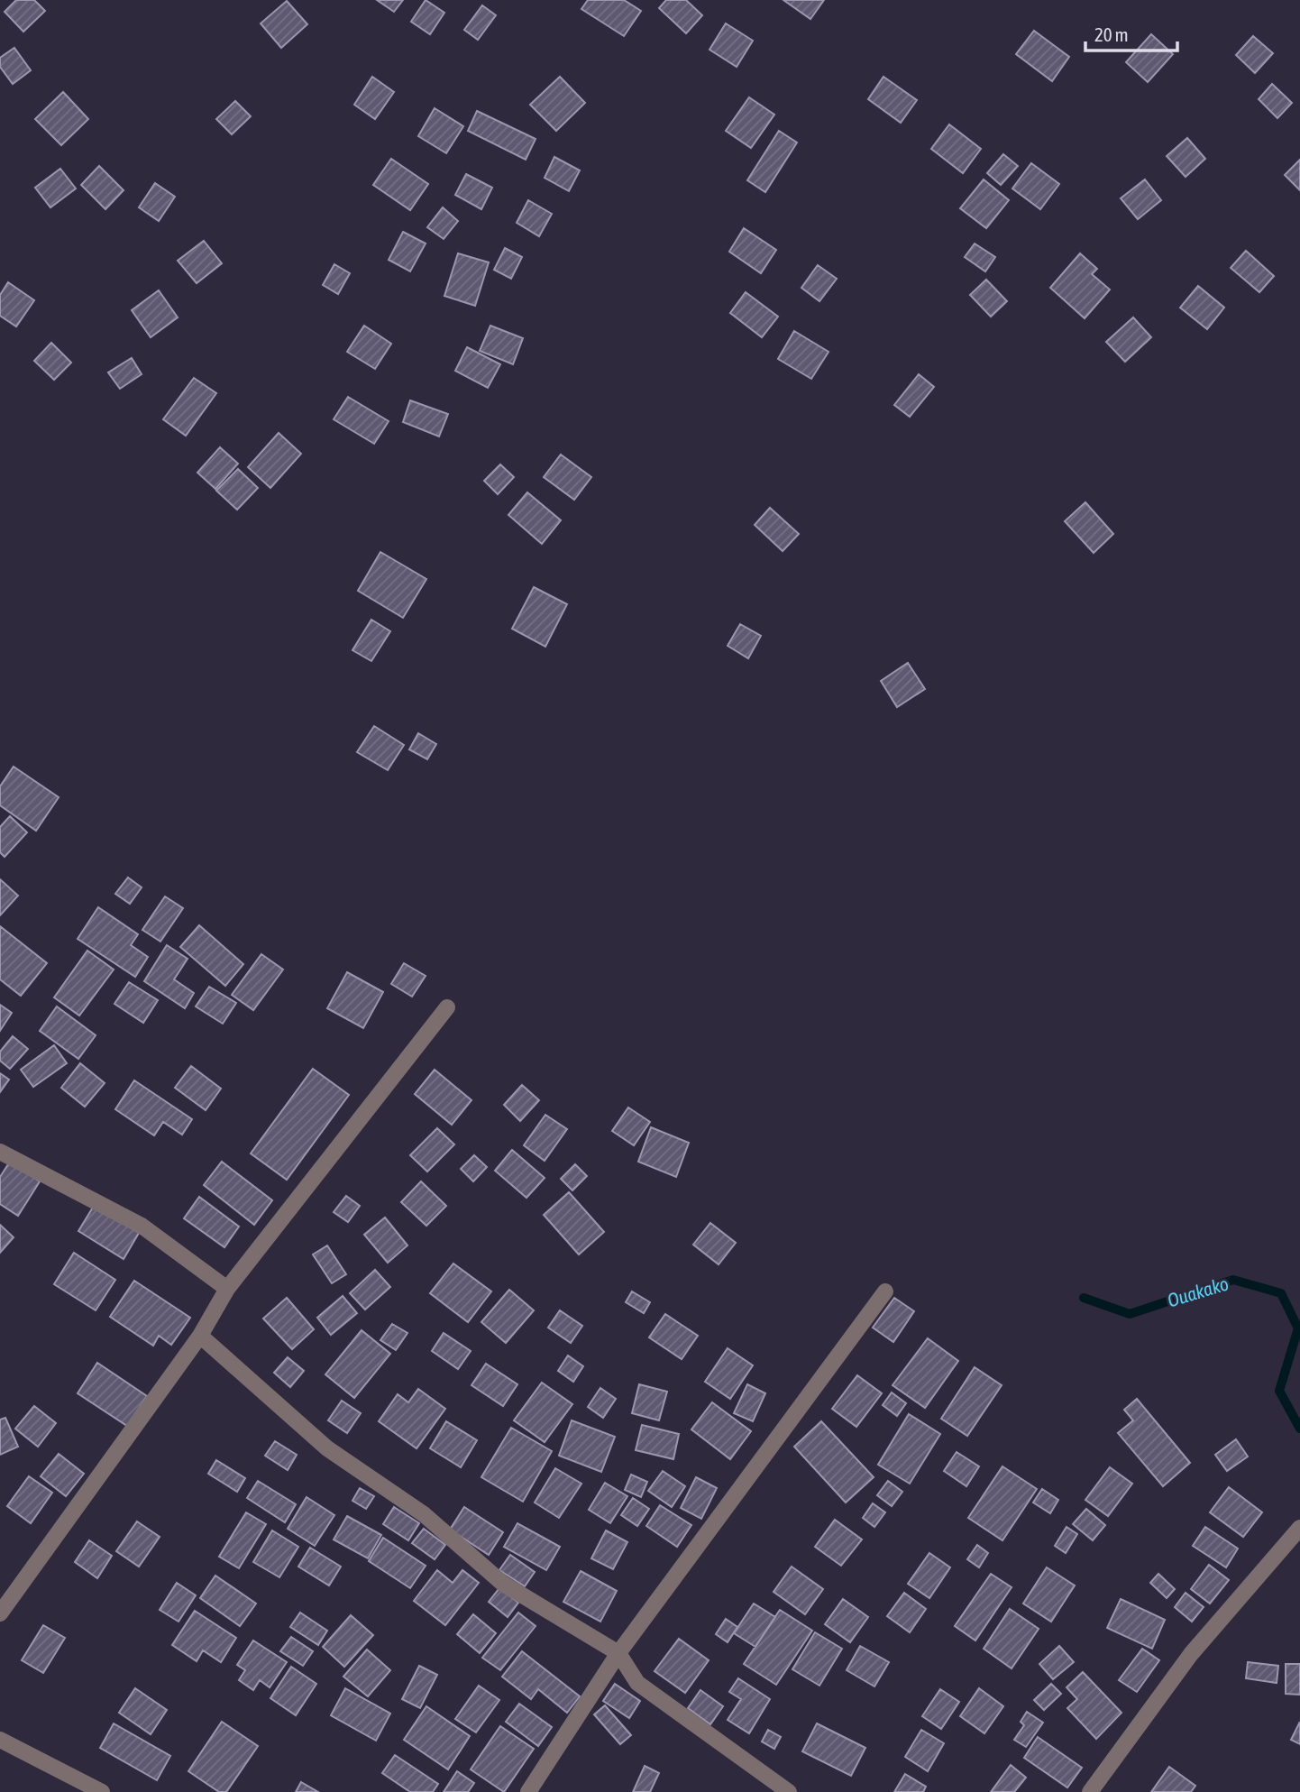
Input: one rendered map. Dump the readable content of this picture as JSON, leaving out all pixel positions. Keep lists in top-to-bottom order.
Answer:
{
  "water": ["Ouakako"],
  "scale_bar": "20 m"
}
